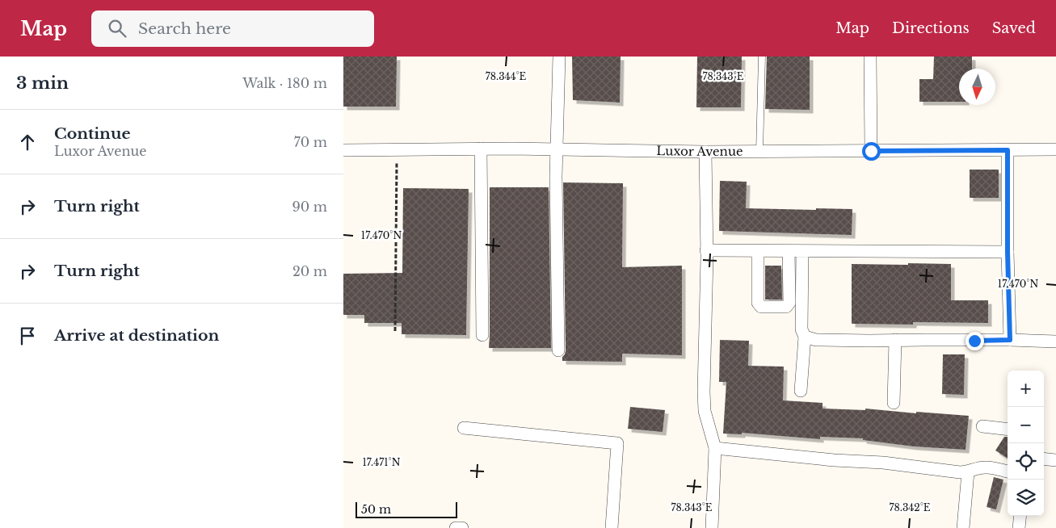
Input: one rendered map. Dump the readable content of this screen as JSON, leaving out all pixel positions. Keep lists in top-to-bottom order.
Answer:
{
  "streets": {
    "street": ["Luxor Avenue"]
  },
  "scale_bar": "50 m",
  "north": "bottom",
  "page": {
    "header": "Map",
    "search": "Search here",
    "nav": ["Map", "Directions", "Saved"],
    "heading": ["3 min", "Walk · 180 m"],
    "list": [
      ["Continue", "Luxor Avenue", "70 m"],
      ["Turn right", "90 m"],
      ["Turn right", "20 m"],
      "Arrive at destination"
    ],
    "map_buttons": ["+", "−"],
    "scale": "50 m"
  },
  "coordinates": [
    "78.344°E",
    "78.343°E",
    "17.470°N",
    "17.471°N",
    "78.342°E"
  ]
}
